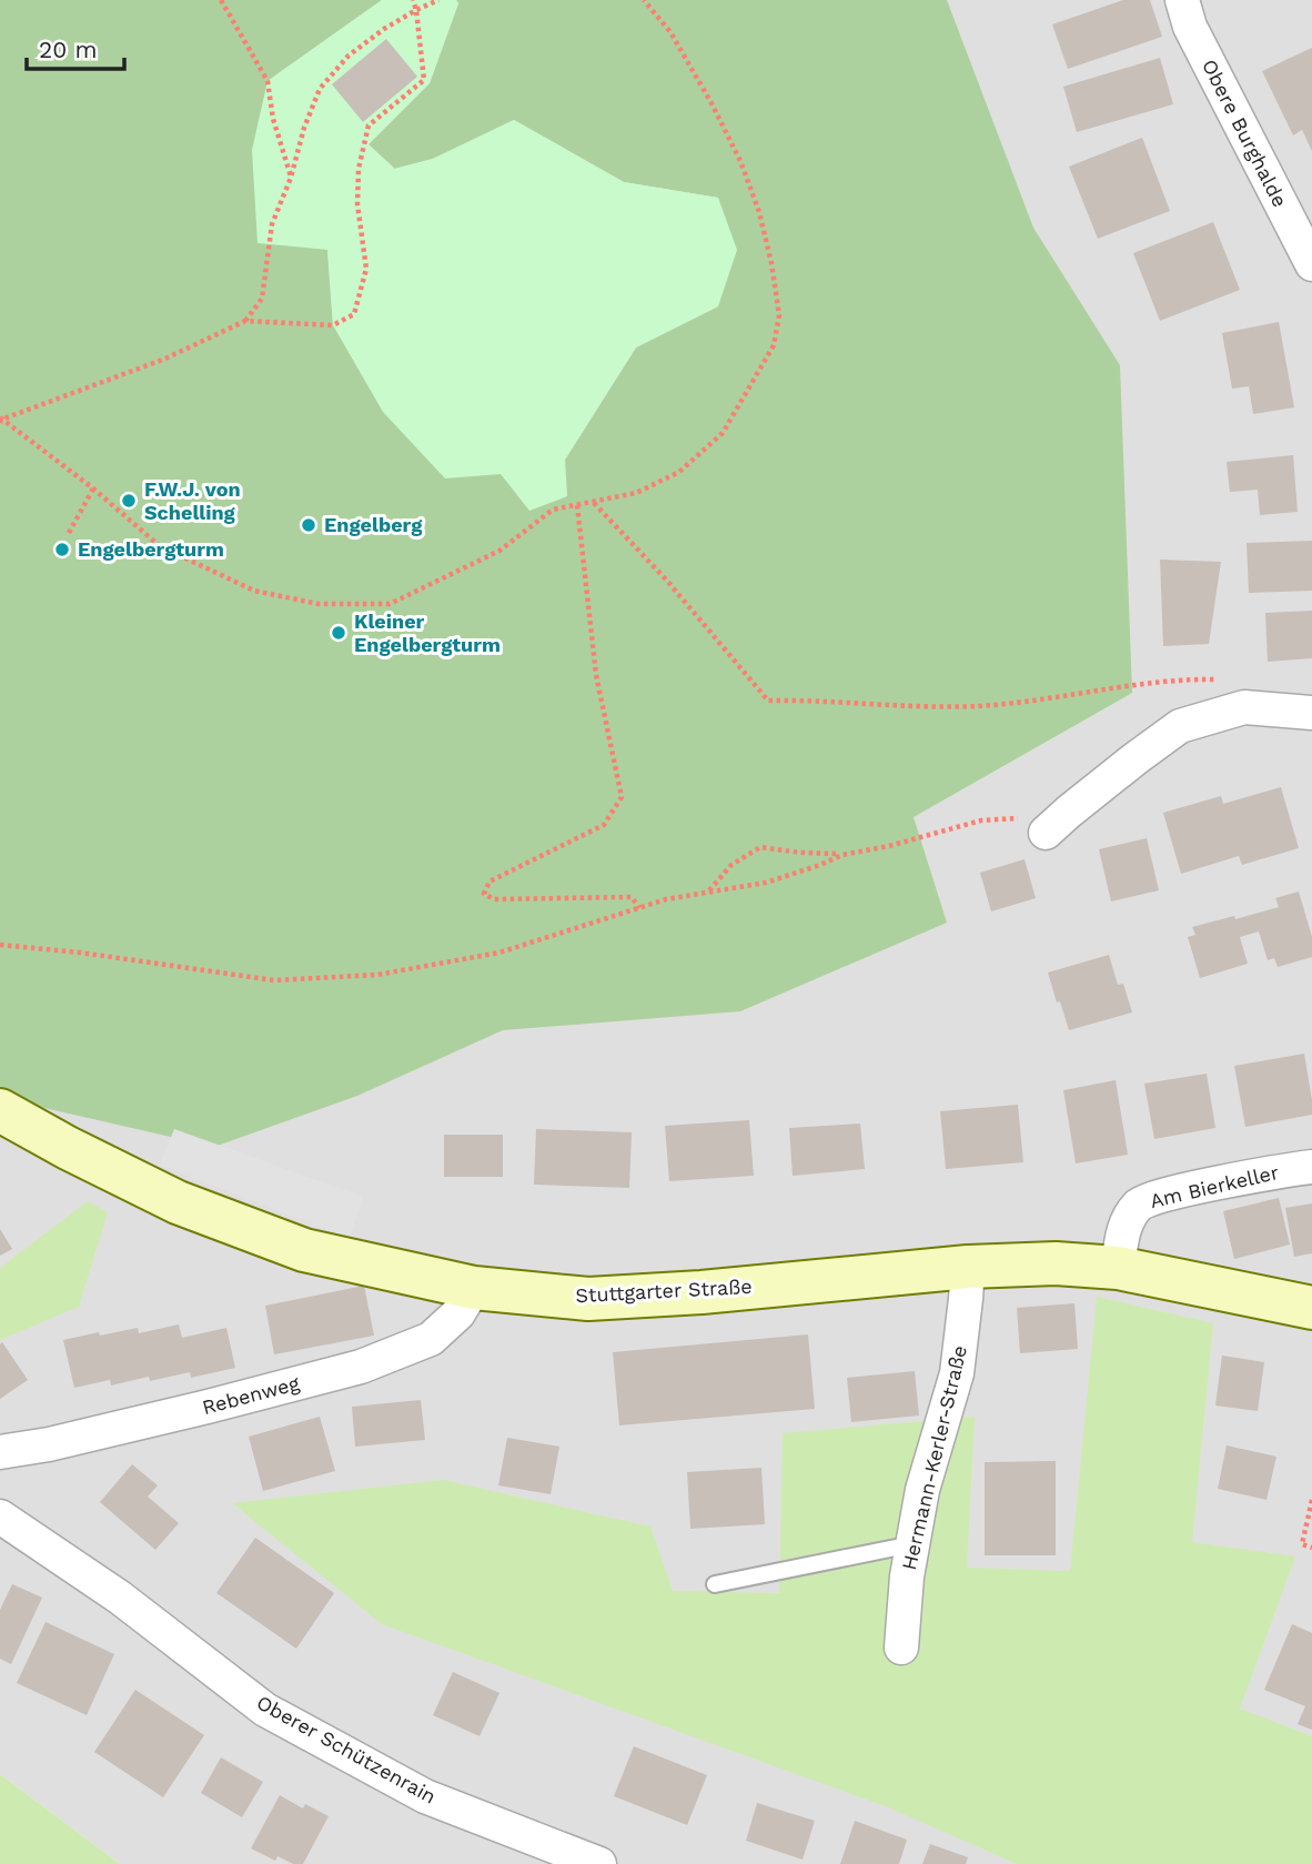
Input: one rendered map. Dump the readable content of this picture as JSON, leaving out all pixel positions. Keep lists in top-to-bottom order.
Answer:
{
  "streets": {
    "main road": ["Stuttgarter Straße"],
    "street": [
      "Obere Burghalde",
      "Am Bierkeller",
      "Rebenweg",
      "Hermann-Kerler-Straße",
      "Oberer Schützenrain"
    ]
  },
  "crossings": [
    ["Am Bierkeller", "Stuttgarter Straße"],
    ["Stuttgarter Straße", "Rebenweg"],
    ["Stuttgarter Straße", "Hermann-Kerler-Straße"]
  ],
  "places": [
    "F.W.J. von Schelling",
    "Engelberg",
    "Engelbergturm",
    "Kleiner Engelbergturm"
  ],
  "scale_bar": "20 m"
}
